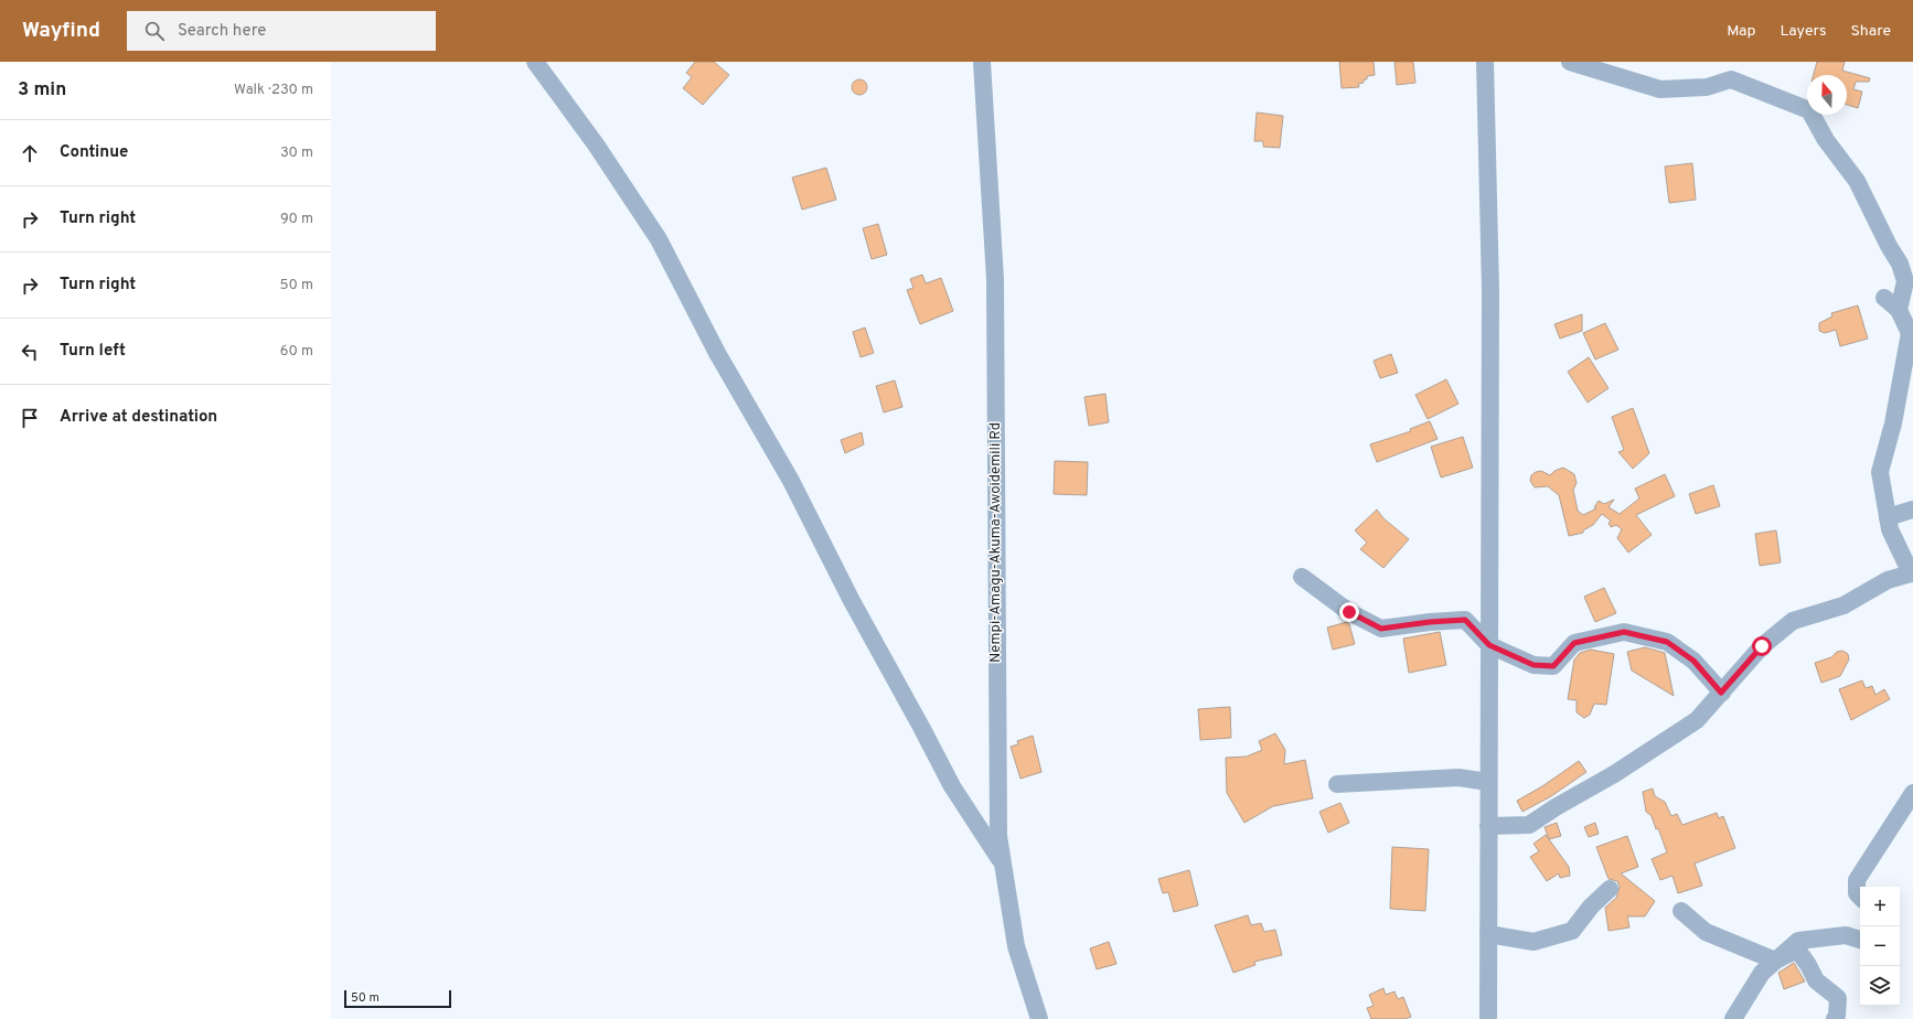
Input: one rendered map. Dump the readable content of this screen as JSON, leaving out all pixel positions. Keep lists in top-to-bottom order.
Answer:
{
  "streets": {
    "street": ["Nempi-Amagu-Akuma-Awoidemili Rd"]
  },
  "scale_bar": "50 m",
  "north": "top",
  "page": {
    "header": "Wayfind",
    "search": "Search here",
    "nav": ["Map", "Layers", "Share"],
    "heading": ["3 min", "Walk · 230 m"],
    "list": [
      ["Continue", "30 m"],
      ["Turn right", "90 m"],
      ["Turn right", "50 m"],
      ["Turn left", "60 m"],
      "Arrive at destination"
    ],
    "map_buttons": ["+", "−"],
    "scale": "50 m"
  }
}
